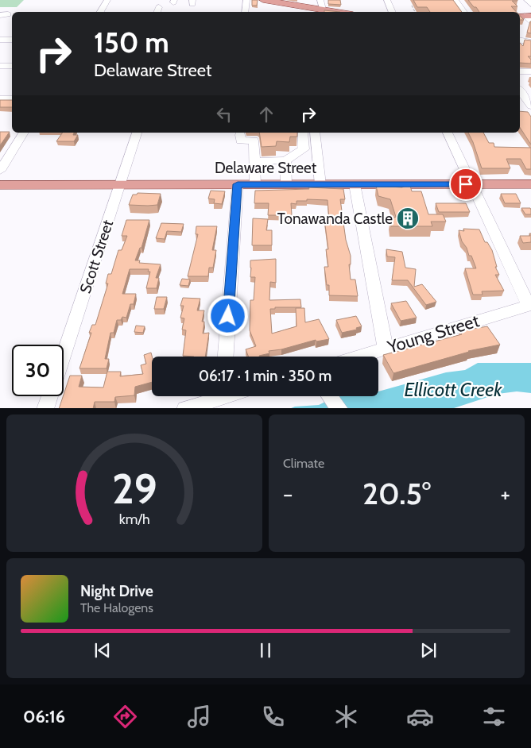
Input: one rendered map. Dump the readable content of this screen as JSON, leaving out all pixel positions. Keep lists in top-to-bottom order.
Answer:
{
  "streets": {
    "main road": ["Delaware Street"],
    "street": ["Scott Street", "Young Street"]
  },
  "crossings": [
    ["Delaware Street", "Scott Street"]
  ],
  "water": ["Ellicott Creek"],
  "places": {
    "building": ["Tonawanda Castle"]
  },
  "page": {
    "turn": ["150 m", "Delaware Street"],
    "limit": "30",
    "trip": "06:17 · 1 min · 350 m",
    "tile": "Climate",
    "heat": ["−", "20.5°", "+"],
    "song": ["Night Drive", "The Halogens"],
    "tabs": "06:16",
    "gauge": ["29", "km/h"]
  }
}
